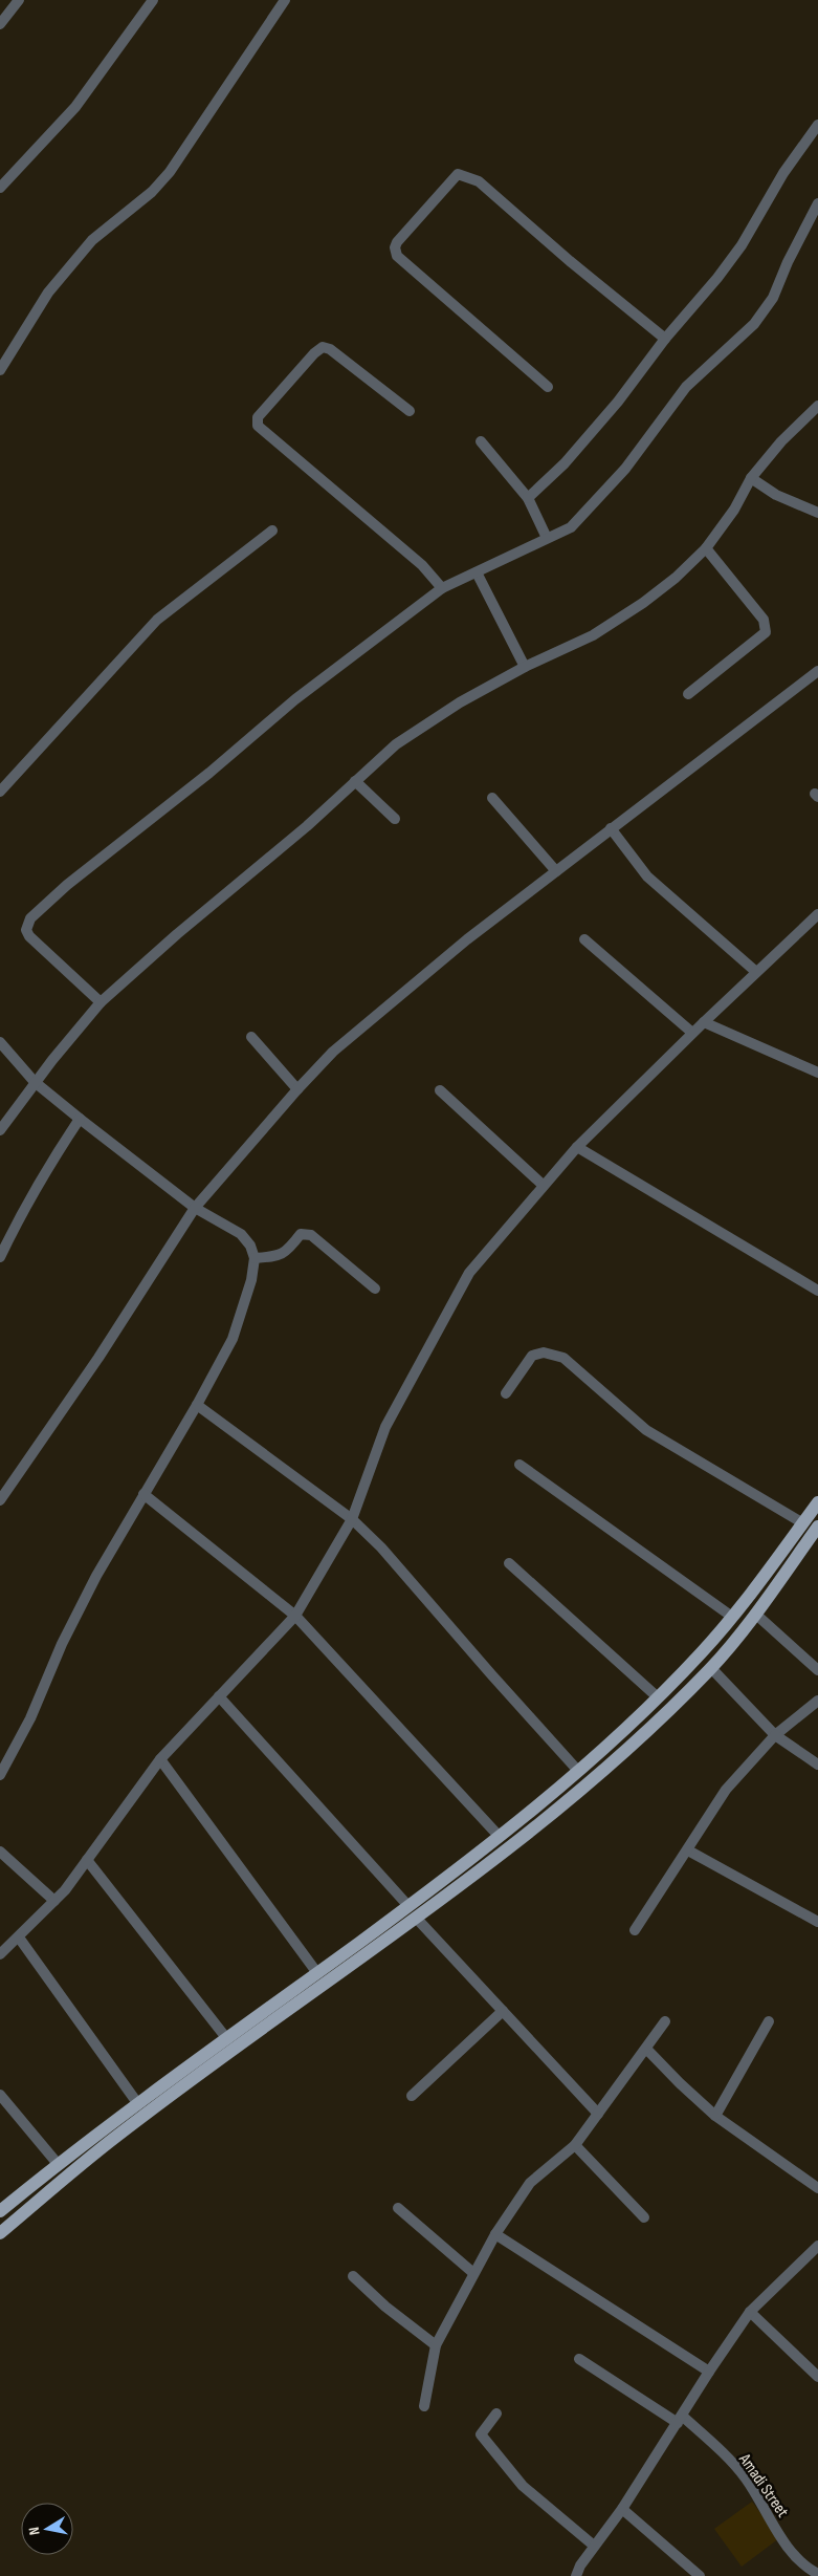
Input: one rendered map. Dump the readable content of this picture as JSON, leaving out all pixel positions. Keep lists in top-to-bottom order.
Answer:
{
  "streets": {
    "street": ["Amadi Street"]
  },
  "north": "left"
}
